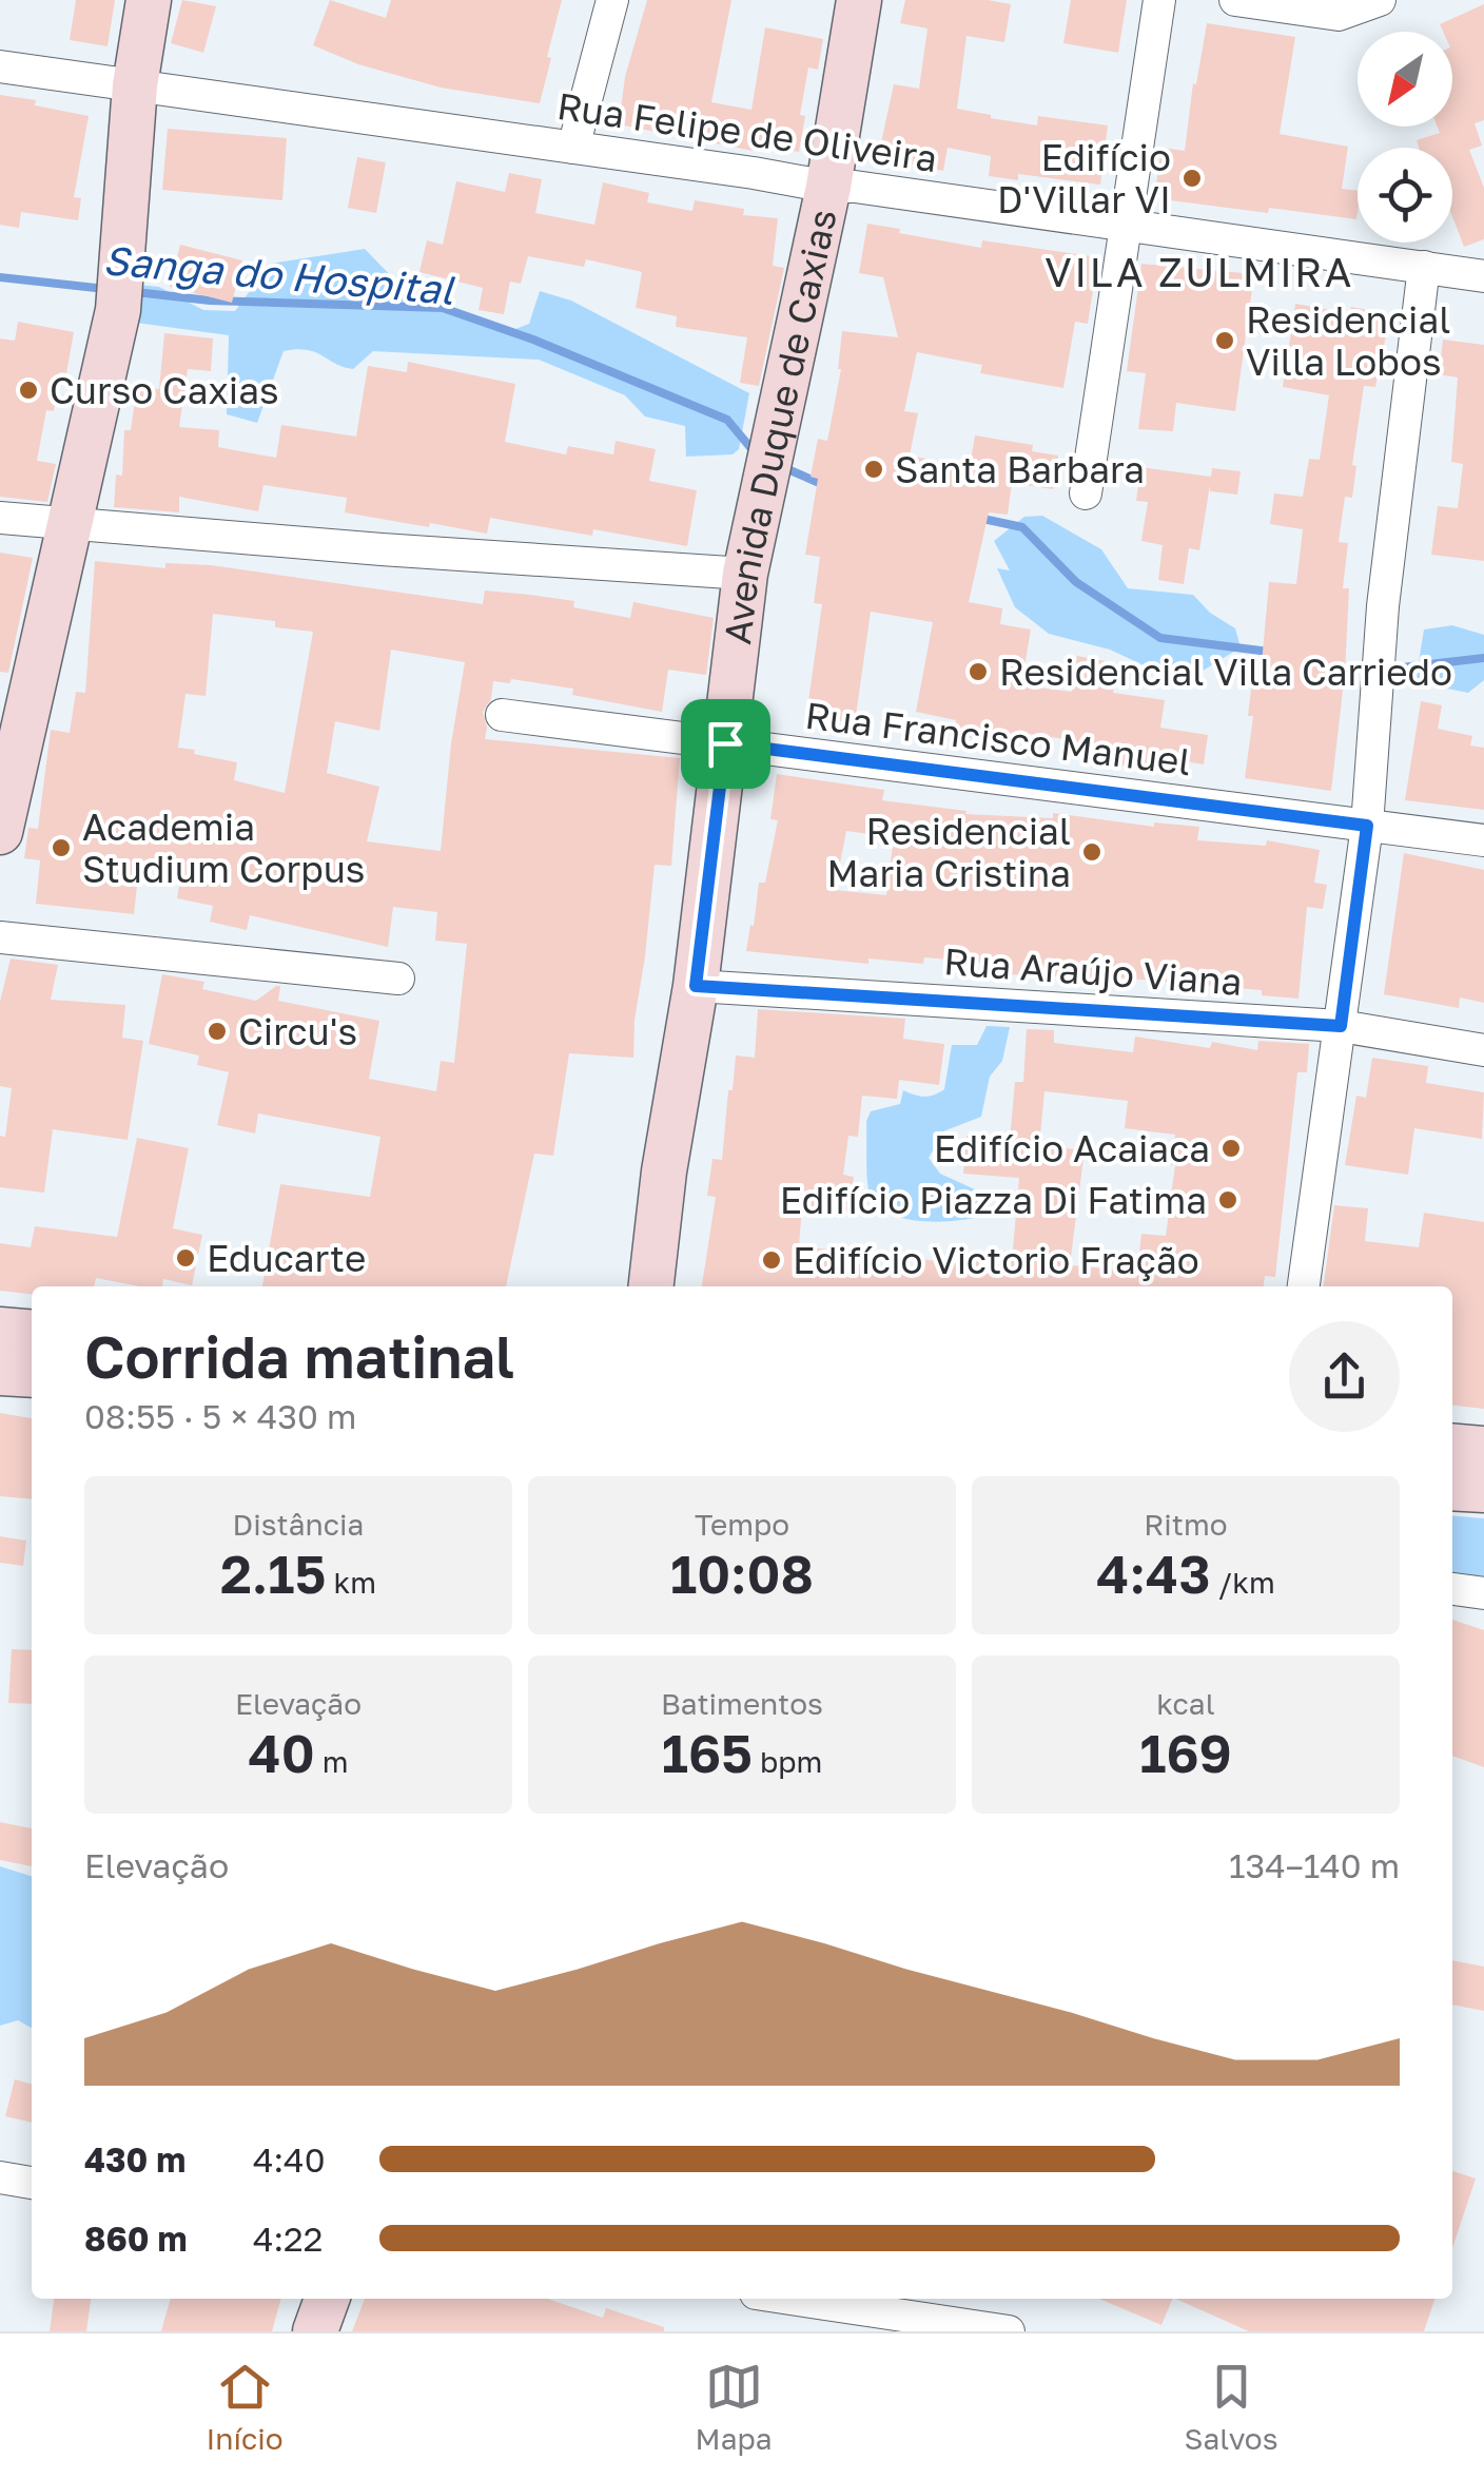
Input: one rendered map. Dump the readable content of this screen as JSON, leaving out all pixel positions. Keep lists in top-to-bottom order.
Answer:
{
  "streets": {
    "street": [
      "Rua Felipe de Oliveira",
      "Avenida Duque de Caxias",
      "Rua Francisco Manuel",
      "Rua Araújo Viana"
    ]
  },
  "crossings": [
    ["Rua Felipe de Oliveira", "Avenida Duque de Caxias"],
    ["Avenida Duque de Caxias", "Rua Francisco Manuel"],
    ["Avenida Duque de Caxias", "Rua Araújo Viana"]
  ],
  "districts": ["VILA ZULMIRA"],
  "water": ["Sanga do Hospital"],
  "places": [
    "Edifício D'Villar VI",
    "Residencial Villa Lobos",
    "Curso Caxias",
    "Santa Barbara",
    "Residencial Villa Carriedo",
    "Academia Studium Corpus",
    "Residencial Maria Cristina",
    "Circu's",
    "Edifício Acaiaca",
    "Edifício Piazza Di Fatima",
    "Educarte",
    "Edifício Victorio Fração"
  ],
  "north": "bottom left",
  "page": {
    "heading": ["Corrida matinal", "08:55 · 5 × 430 m"],
    "stats": [
      ["Distância", "2.15 km"],
      ["Tempo", "10:08"],
      ["Ritmo", "4:43 /km"],
      ["Elevação", "40 m"],
      ["Batimentos", "165 bpm"],
      ["kcal", "169"]
    ],
    "chart": ["Elevação", "134–140 m"],
    "list": [
      {
        "name": "430 m",
        "note": "4:40"
      },
      {
        "name": "860 m",
        "note": "4:22"
      }
    ],
    "tabs": ["Início", "Mapa", "Salvos"]
  }
}
